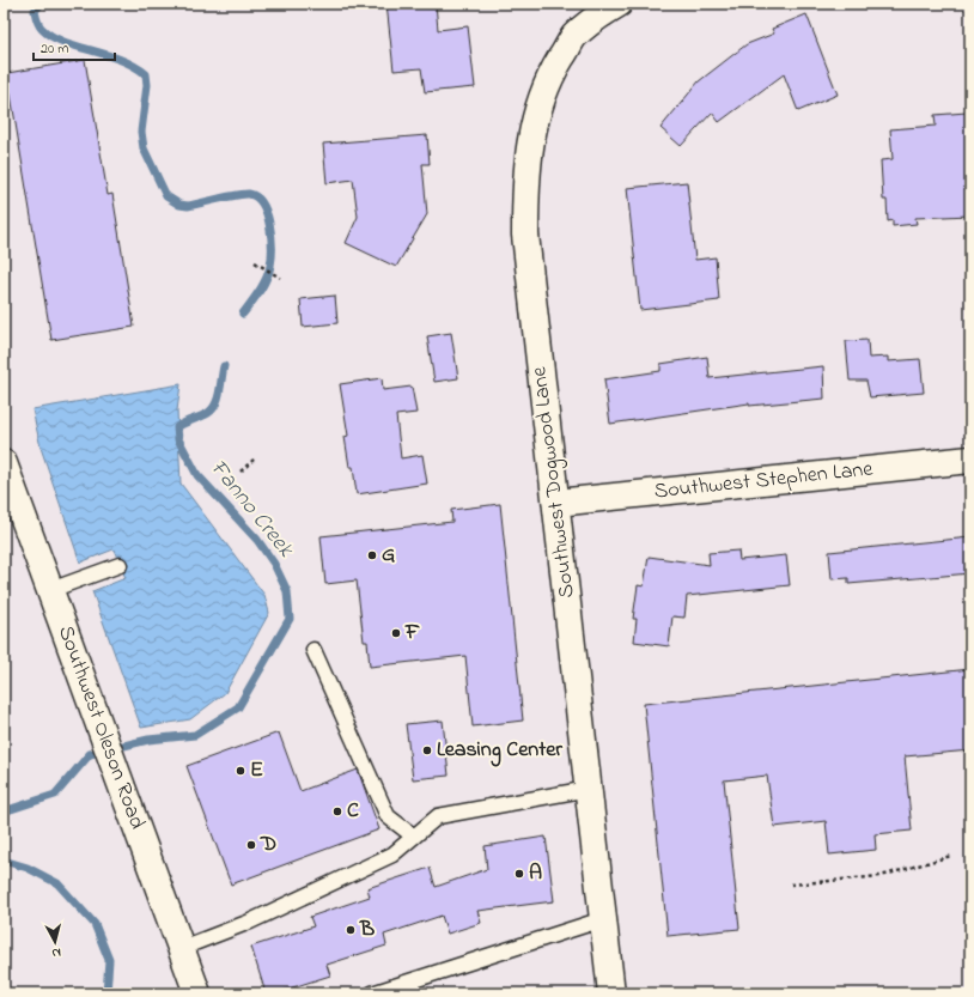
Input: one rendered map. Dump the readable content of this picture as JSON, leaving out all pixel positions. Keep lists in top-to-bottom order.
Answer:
{
  "streets": {
    "street": ["Southwest Stephen Lane", "Southwest Dogwood Lane", "Southwest Oleson Road"]
  },
  "crossings": [
    ["Southwest Stephen Lane", "Southwest Dogwood Lane"]
  ],
  "water": ["Fanno Creek"],
  "places": [
    "G",
    "F",
    "Leasing Center",
    "E",
    "C",
    "D",
    "A",
    "B"
  ],
  "scale_bar": "20 m",
  "north": "bottom"
}
